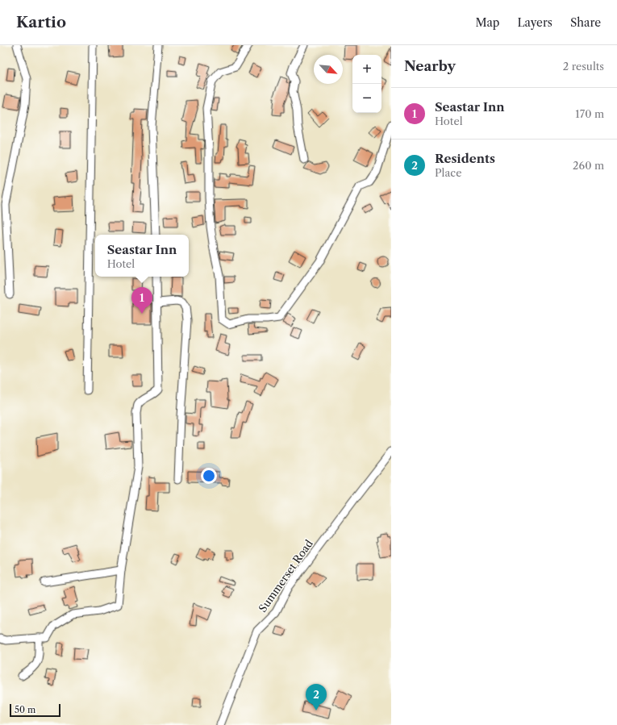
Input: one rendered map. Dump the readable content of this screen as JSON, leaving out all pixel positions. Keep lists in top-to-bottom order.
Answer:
{
  "streets": {
    "street": ["Summerset Road"]
  },
  "scale_bar": "50 m",
  "north": "bottom right",
  "page": {
    "header": "Kartio",
    "nav": ["Map", "Layers", "Share"],
    "heading": ["Nearby", "2 results"],
    "map_buttons": ["+", "−"],
    "list": [
      {
        "mark": "1",
        "name": "Seastar Inn",
        "note": "Hotel",
        "value": "170 m"
      },
      {
        "mark": "2",
        "name": "Residents",
        "note": "Place",
        "value": "260 m"
      }
    ],
    "popup": ["Seastar Inn", "Hotel"],
    "pins": ["1", "2"],
    "scale": "50 m"
  }
}
